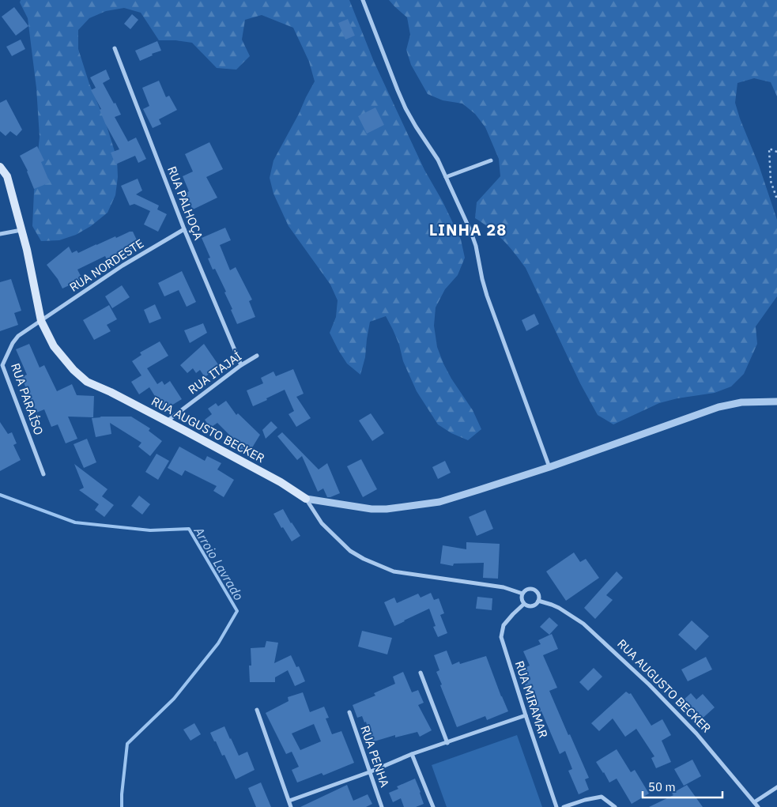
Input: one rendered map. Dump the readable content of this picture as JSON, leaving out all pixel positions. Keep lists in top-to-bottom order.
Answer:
{
  "streets": {
    "main road": ["RUA AUGUSTO BECKER"],
    "street": [
      "RUA PALHOÇA",
      "RUA NORDESTE",
      "RUA ITAJAÍ",
      "RUA PARAÍSO",
      "RUA MIRAMAR",
      "RUA PENHA"
    ]
  },
  "crossings": [
    ["RUA PALHOÇA", "RUA NORDESTE"],
    ["RUA PALHOÇA", "RUA ITAJAÍ"],
    ["RUA NORDESTE", "RUA PARAÍSO"],
    ["RUA NORDESTE", "RUA AUGUSTO BECKER"],
    ["RUA ITAJAÍ", "RUA AUGUSTO BECKER"],
    ["RUA PARAÍSO", "RUA AUGUSTO BECKER"],
    ["RUA AUGUSTO BECKER", "RUA MIRAMAR"]
  ],
  "districts": ["LINHA 28"],
  "water": ["Arroio Lavrado"],
  "scale_bar": "50 m"
}
